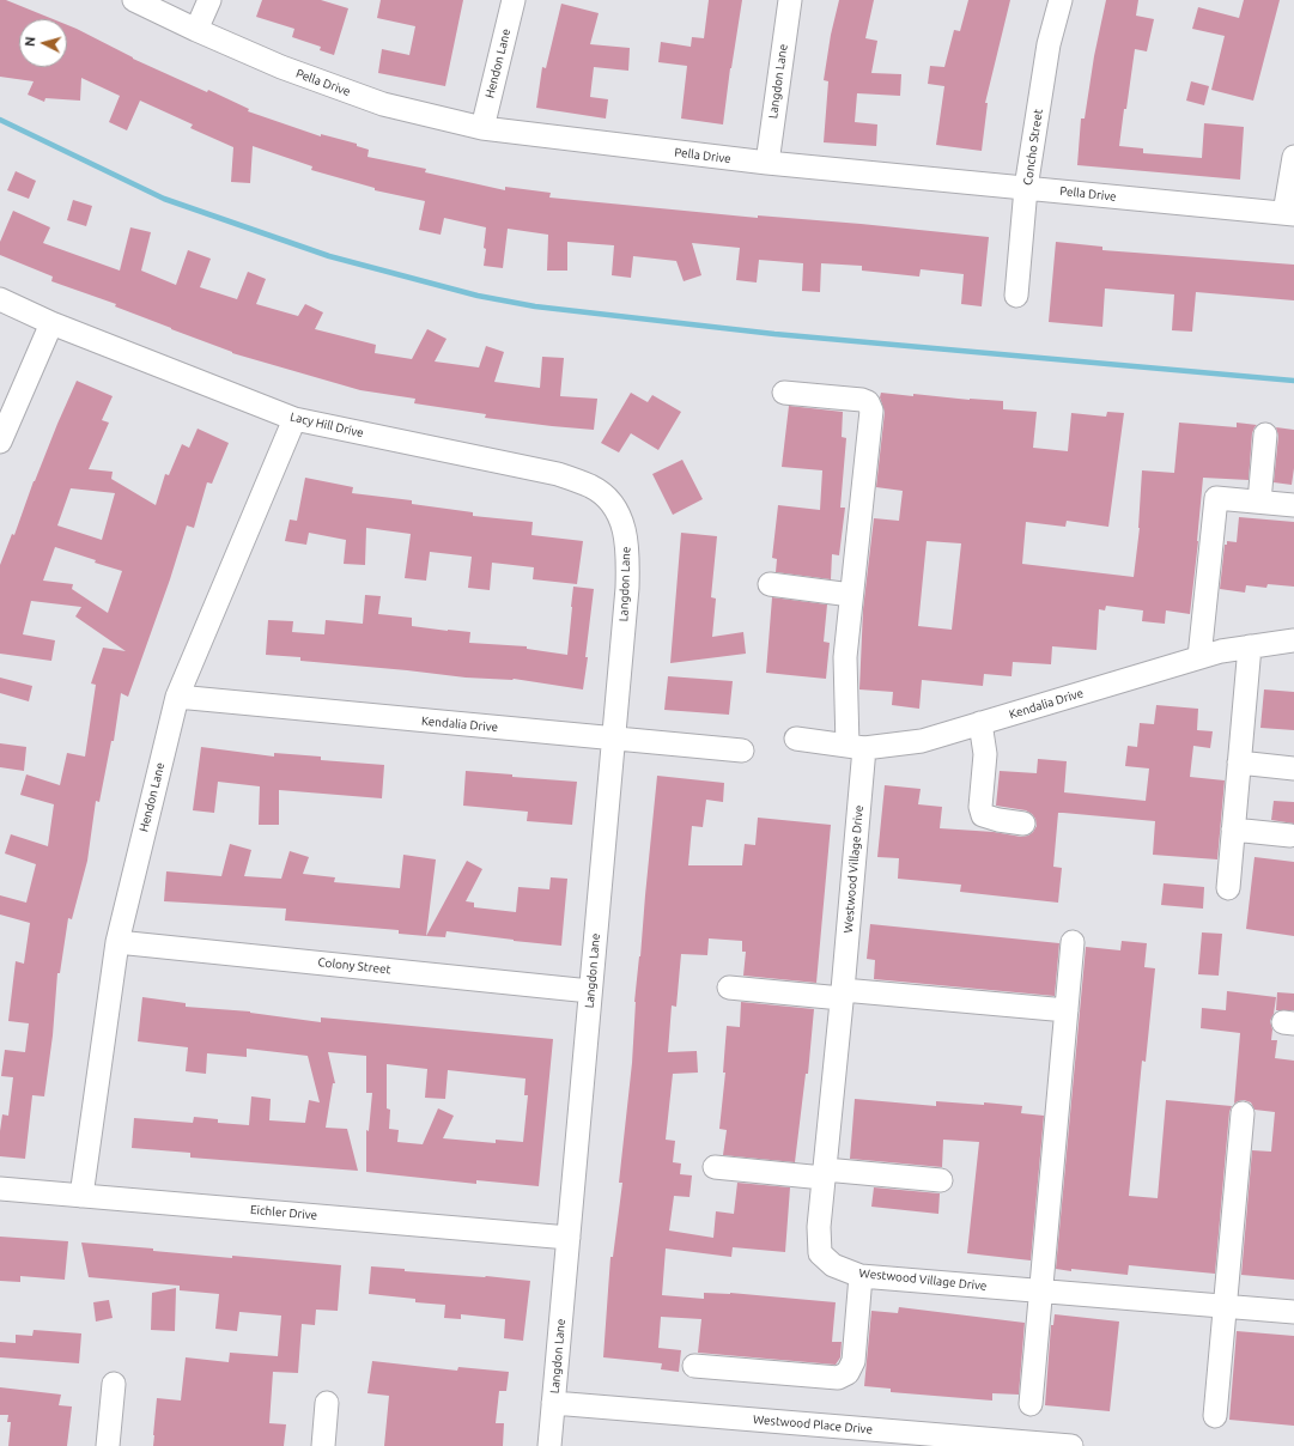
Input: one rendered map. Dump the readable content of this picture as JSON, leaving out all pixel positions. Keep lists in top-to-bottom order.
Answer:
{
  "streets": {
    "street": [
      "Hendon Lane",
      "Langdon Lane",
      "Pella Drive",
      "Concho Street",
      "Lacy Hill Drive",
      "Kendalia Drive",
      "Westwood Village Drive",
      "Colony Street",
      "Eichler Drive",
      "Westwood Place Drive"
    ]
  },
  "crossings": [
    ["Hendon Lane", "Pella Drive"],
    ["Hendon Lane", "Lacy Hill Drive"],
    ["Hendon Lane", "Kendalia Drive"],
    ["Hendon Lane", "Colony Street"],
    ["Hendon Lane", "Eichler Drive"],
    ["Langdon Lane", "Pella Drive"],
    ["Langdon Lane", "Lacy Hill Drive"],
    ["Langdon Lane", "Kendalia Drive"],
    ["Langdon Lane", "Colony Street"],
    ["Langdon Lane", "Eichler Drive"],
    ["Langdon Lane", "Westwood Place Drive"],
    ["Pella Drive", "Concho Street"],
    ["Kendalia Drive", "Westwood Village Drive"]
  ],
  "north": "left"
}
